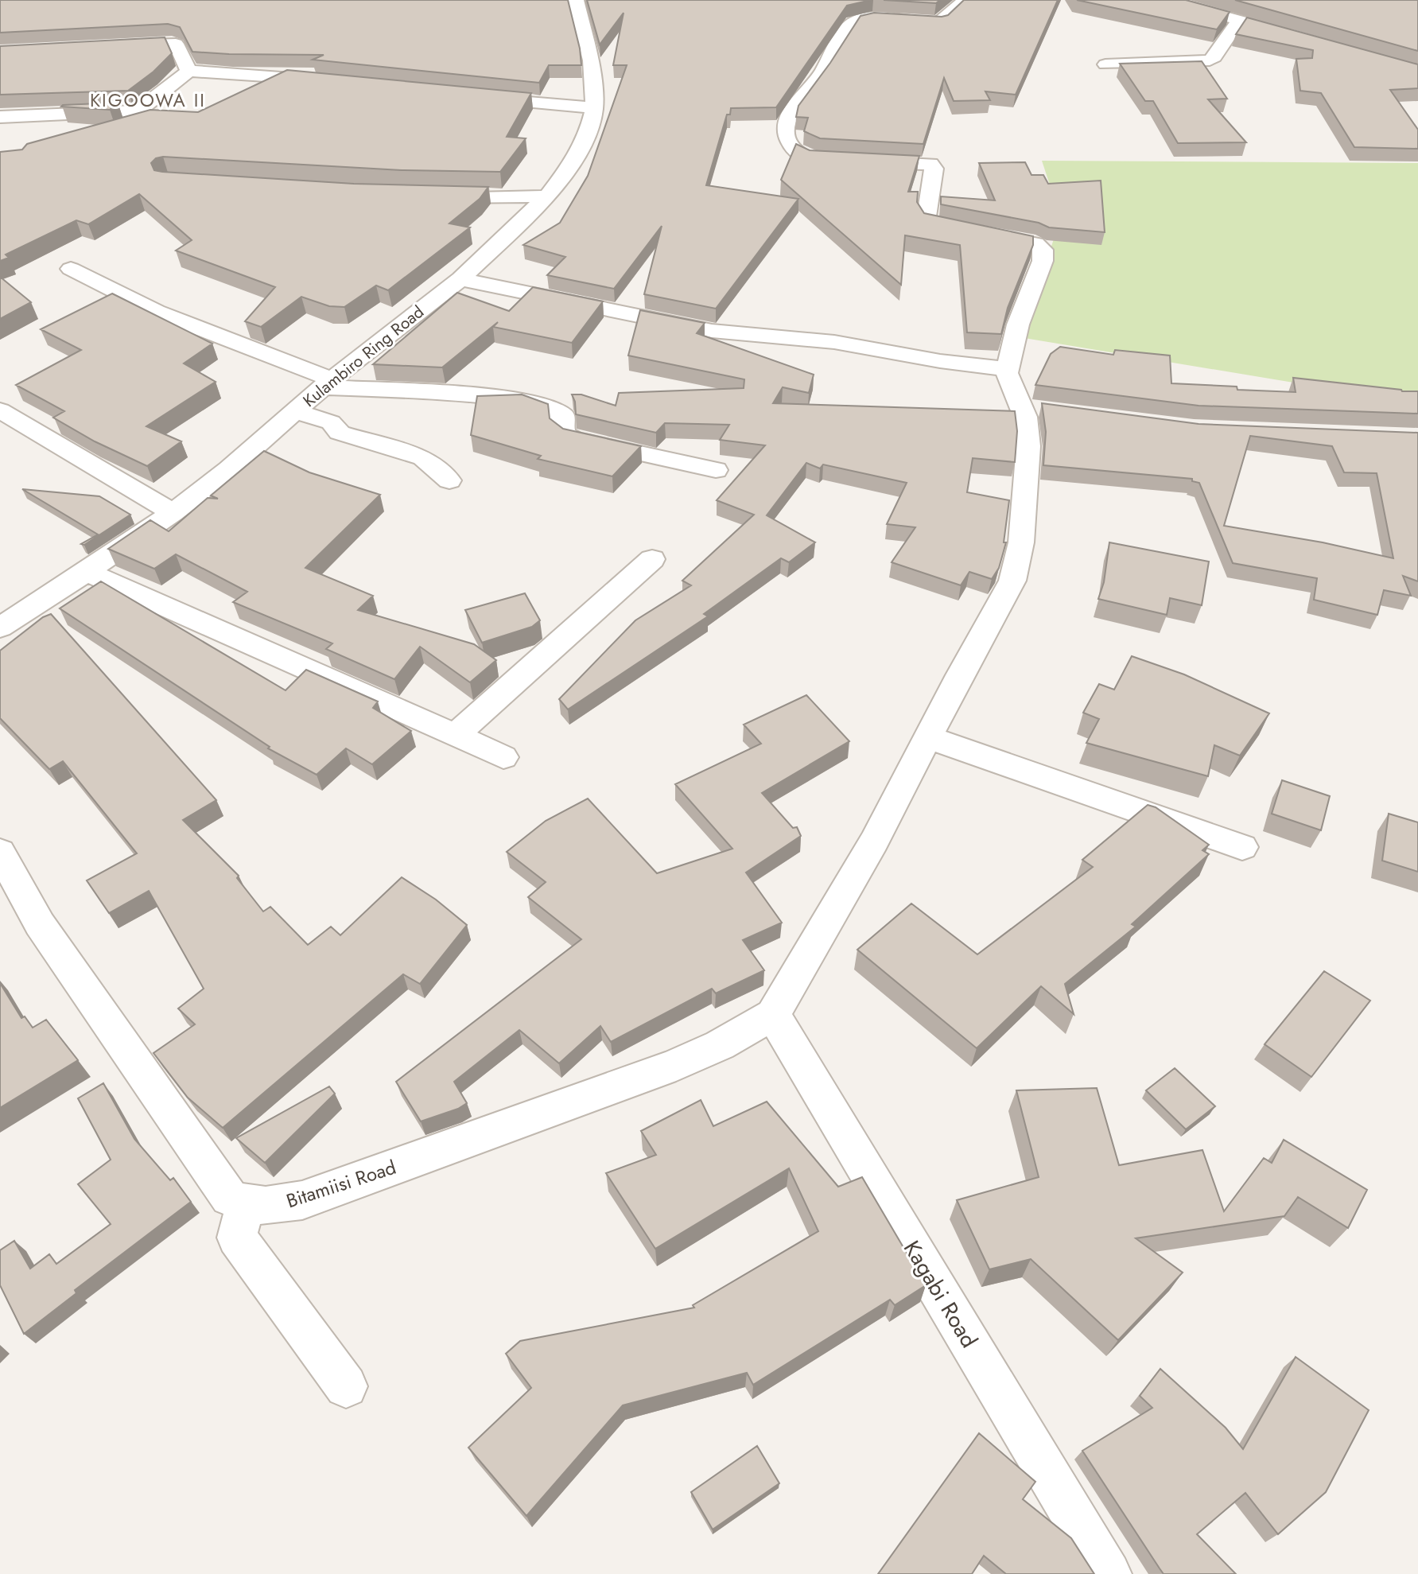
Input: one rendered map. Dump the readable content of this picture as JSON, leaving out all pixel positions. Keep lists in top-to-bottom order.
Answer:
{
  "streets": {
    "street": ["Kulambiro Ring Road", "Bitamiisi Road", "Kagabi Road"]
  },
  "crossings": [
    ["Bitamiisi Road", "Kagabi Road"]
  ],
  "districts": ["KIGOOWA II"]
}
